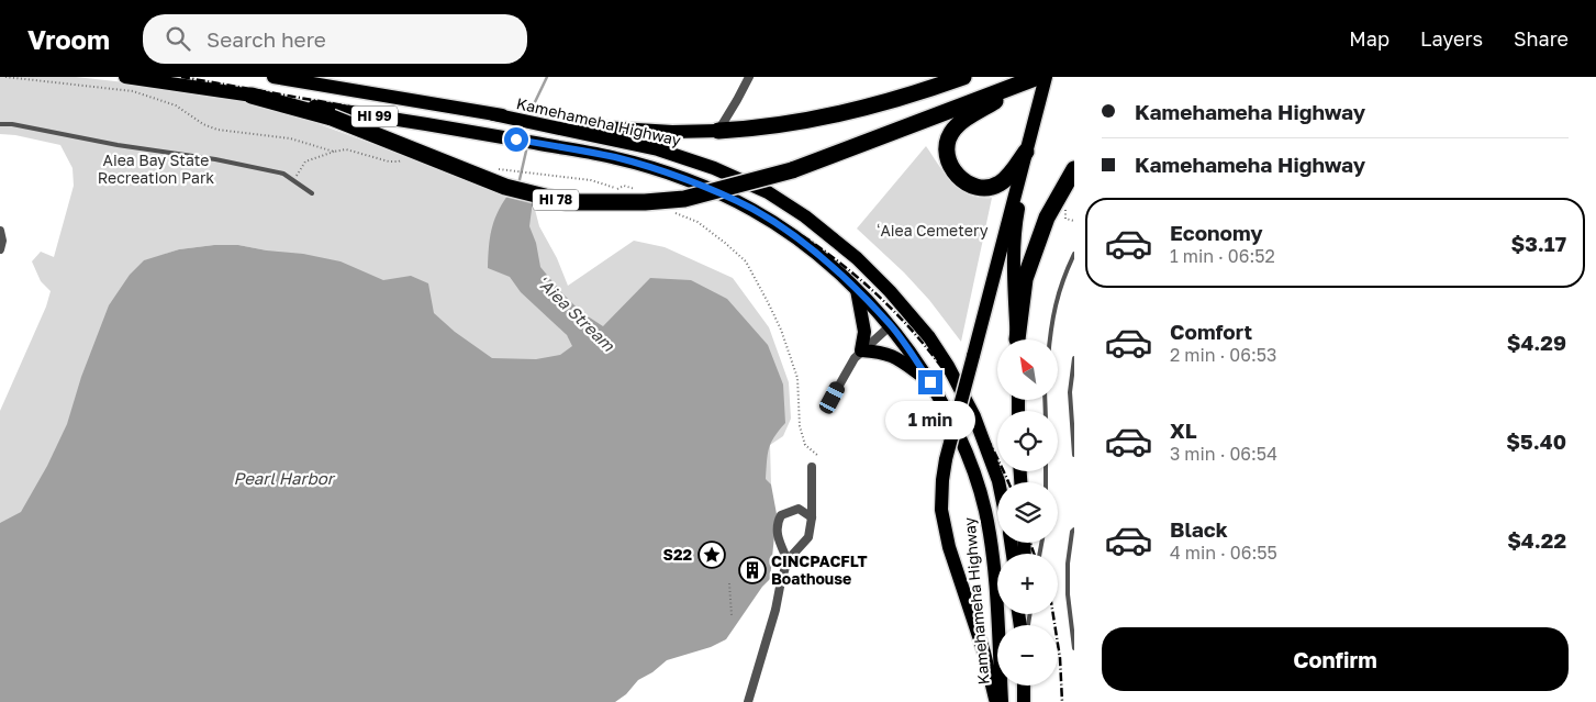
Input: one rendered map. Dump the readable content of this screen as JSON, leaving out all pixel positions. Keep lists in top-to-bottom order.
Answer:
{
  "streets": {
    "highway": ["HI 78"],
    "main road": ["HI 99", "Kamehameha Highway"]
  },
  "crossings": [
    ["Kamehameha Highway", "HI 78"]
  ],
  "water": ["ʻAiea Stream", "Pearl Harbor"],
  "parks": ["Aiea Bay State Recreation Park", "ʻAiea Cemetery"],
  "places": {
    "place": ["S22"],
    "building": ["CINCPACFLT Boathouse"]
  },
  "north": "top left",
  "page": {
    "header": "Vroom",
    "search": "Search here",
    "nav": ["Map", "Layers", "Share"],
    "banner": ["Kamehameha Highway", "Kamehameha Highway"],
    "list": [
      {
        "name": "Economy",
        "note": "1 min · 06:52",
        "value": "$3.17"
      },
      {
        "name": "Comfort",
        "note": "2 min · 06:53",
        "value": "$4.29"
      },
      {
        "name": "XL",
        "note": "3 min · 06:54",
        "value": "$5.40"
      },
      {
        "name": "Black",
        "note": "4 min · 06:55",
        "value": "$4.22"
      }
    ],
    "map_buttons": ["+", "−"],
    "bubble": "1 min",
    "buttons": "Confirm"
  }
}
